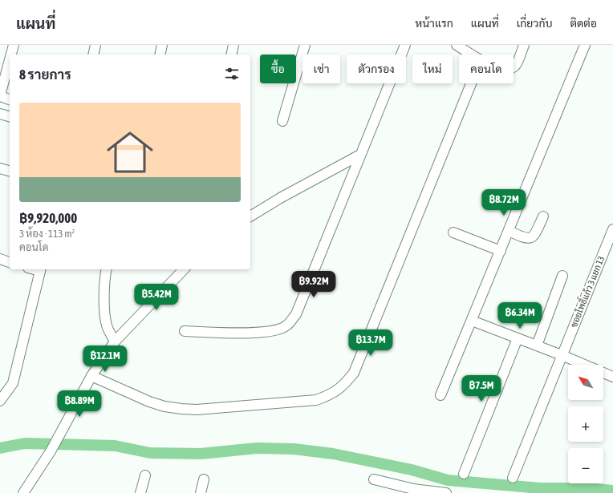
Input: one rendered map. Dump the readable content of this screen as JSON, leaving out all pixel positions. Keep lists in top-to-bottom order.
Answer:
{
  "streets": {
    "street": ["ซอยโพธิ์แก้ว 3 แยก 13"]
  },
  "north": "top left",
  "page": {
    "header": "แผนที่",
    "nav": [
      "หน้าแรก",
      "แผนที่",
      "เกี่ยวกับ",
      "ติดต่อ"
    ],
    "chip": [
      "ซื้อ",
      "เช่า",
      "ตัวกรอง",
      "ใหม่",
      "คอนโด"
    ],
    "heading": "8 รายการ",
    "list": [
      {
        "name": "฿9,920,000",
        "note": "3 ห้อง · 113 m² · คอนโด"
      }
    ],
    "price": [
      "฿8.72M",
      "฿9.92M",
      "฿5.42M",
      "฿6.34M",
      "฿13.7M",
      "฿12.1M",
      "฿7.5M",
      "฿8.89M"
    ],
    "map_buttons": ["+", "−"]
  }
}
